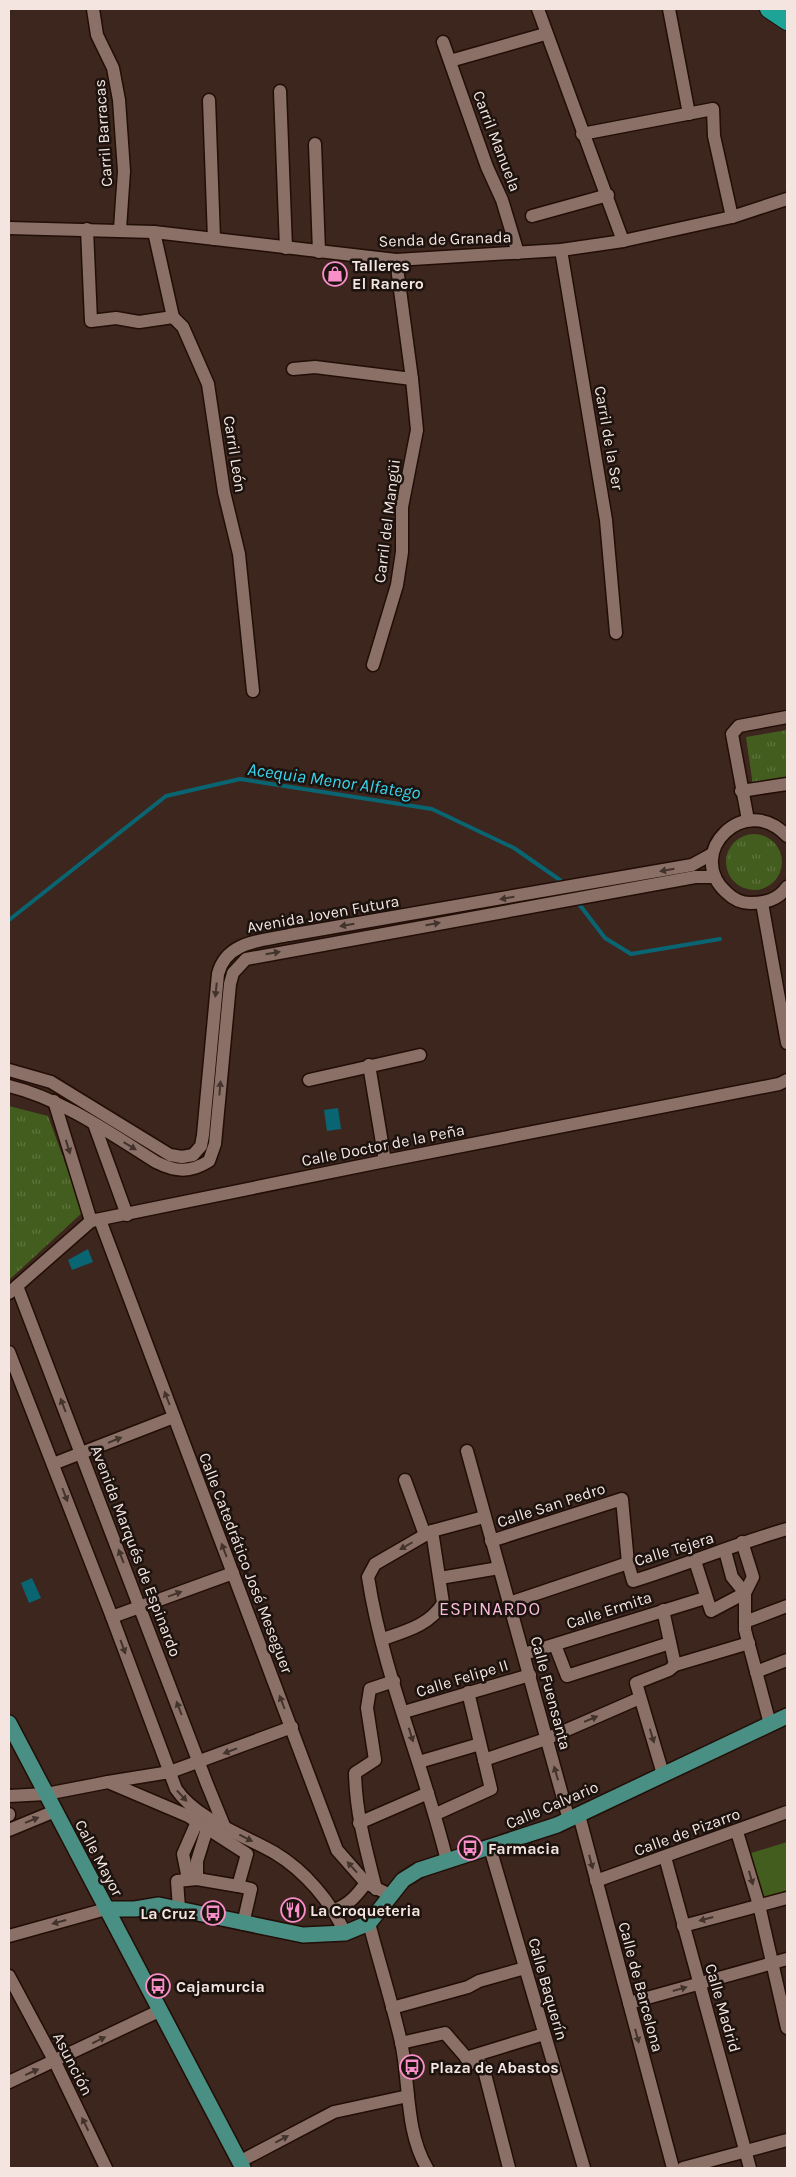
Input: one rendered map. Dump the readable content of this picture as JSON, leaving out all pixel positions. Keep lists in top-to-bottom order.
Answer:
{
  "streets": {
    "main road": ["Calle Calvario", "Calle Mayor"],
    "street": [
      "Carril Barracas",
      "Carril Manuela",
      "Senda de Granada",
      "Carril de la Ser",
      "Carril León",
      "Carril del Mangüi",
      "Avenida Joven Futura",
      "Calle Doctor de la Peña",
      "Calle San Pedro",
      "Calle Tejera",
      "Avenida Marqués de Espinardo",
      "Calle Catedrático José Meseguer",
      "Calle Ermita",
      "Calle Felipe II",
      "Calle Fuensanta",
      "Calle de Pizarro",
      "Calle de Barcelona",
      "Calle Baquerín",
      "Calle Madrid",
      "Asunción"
    ]
  },
  "crossings": [
    ["Carril Barracas", "Senda de Granada"],
    ["Carril Manuela", "Senda de Granada"],
    ["Senda de Granada", "Carril de la Ser"],
    ["Senda de Granada", "Carril León"],
    ["Senda de Granada", "Carril del Mangüi"],
    ["Avenida Joven Futura", "Calle Catedrático José Meseguer"],
    ["Calle Doctor de la Peña", "Calle Catedrático José Meseguer"],
    ["Calle San Pedro", "Calle Tejera"],
    ["Calle San Pedro", "Calle Fuensanta"],
    ["Calle Catedrático José Meseguer", "Calle Calvario"],
    ["Calle Ermita", "Calle Fuensanta"],
    ["Calle Felipe II", "Calle Fuensanta"],
    ["Calle Fuensanta", "Calle Calvario"],
    ["Calle Fuensanta", "Calle de Barcelona"],
    ["Calle Calvario", "Calle de Barcelona"],
    ["Calle Calvario", "Calle Baquerín"],
    ["Calle de Pizarro", "Calle de Barcelona"],
    ["Calle de Pizarro", "Calle Madrid"]
  ],
  "one_way": ["Calle de Barcelona", "Asunción"],
  "districts": ["ESPINARDO"],
  "water": ["Acequia Menor Alfatego"],
  "places": {
    "shop": ["Talleres El Ranero"],
    "bus stop": [
      "Farmacia",
      "La Cruz",
      "Cajamurcia",
      "Plaza de Abastos"
    ],
    "restaurant": ["La Croqueteria"]
  }
}
